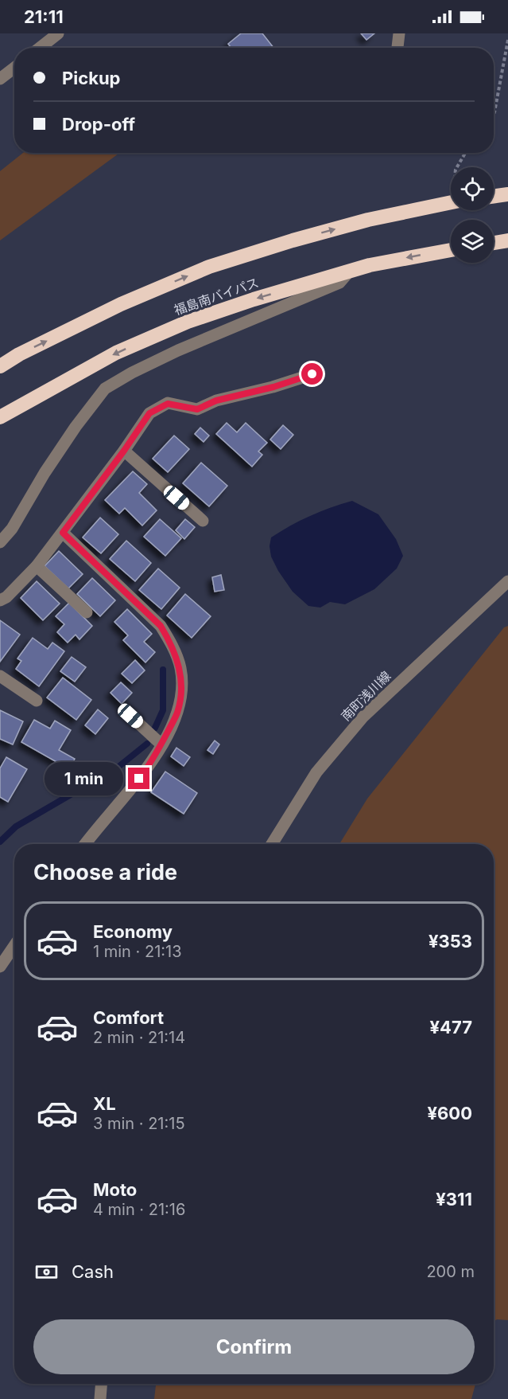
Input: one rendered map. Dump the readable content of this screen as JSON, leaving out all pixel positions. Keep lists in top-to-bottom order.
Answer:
{
  "streets": {
    "highway": ["福島南バイパス"],
    "street": ["南町浅川線"]
  },
  "page": {
    "status": "21:11",
    "banner": ["Pickup", "Drop-off"],
    "bubble": "1 min",
    "heading": "Choose a ride",
    "list": [
      {
        "name": "Economy",
        "note": "1 min · 21:13",
        "value": "¥353"
      },
      {
        "name": "Comfort",
        "note": "2 min · 21:14",
        "value": "¥477"
      },
      {
        "name": "XL",
        "note": "3 min · 21:15",
        "value": "¥600"
      },
      {
        "name": "Moto",
        "note": "4 min · 21:16",
        "value": "¥311"
      }
    ],
    "pay": ["Cash", "200 m"],
    "buttons": "Confirm"
  }
}
